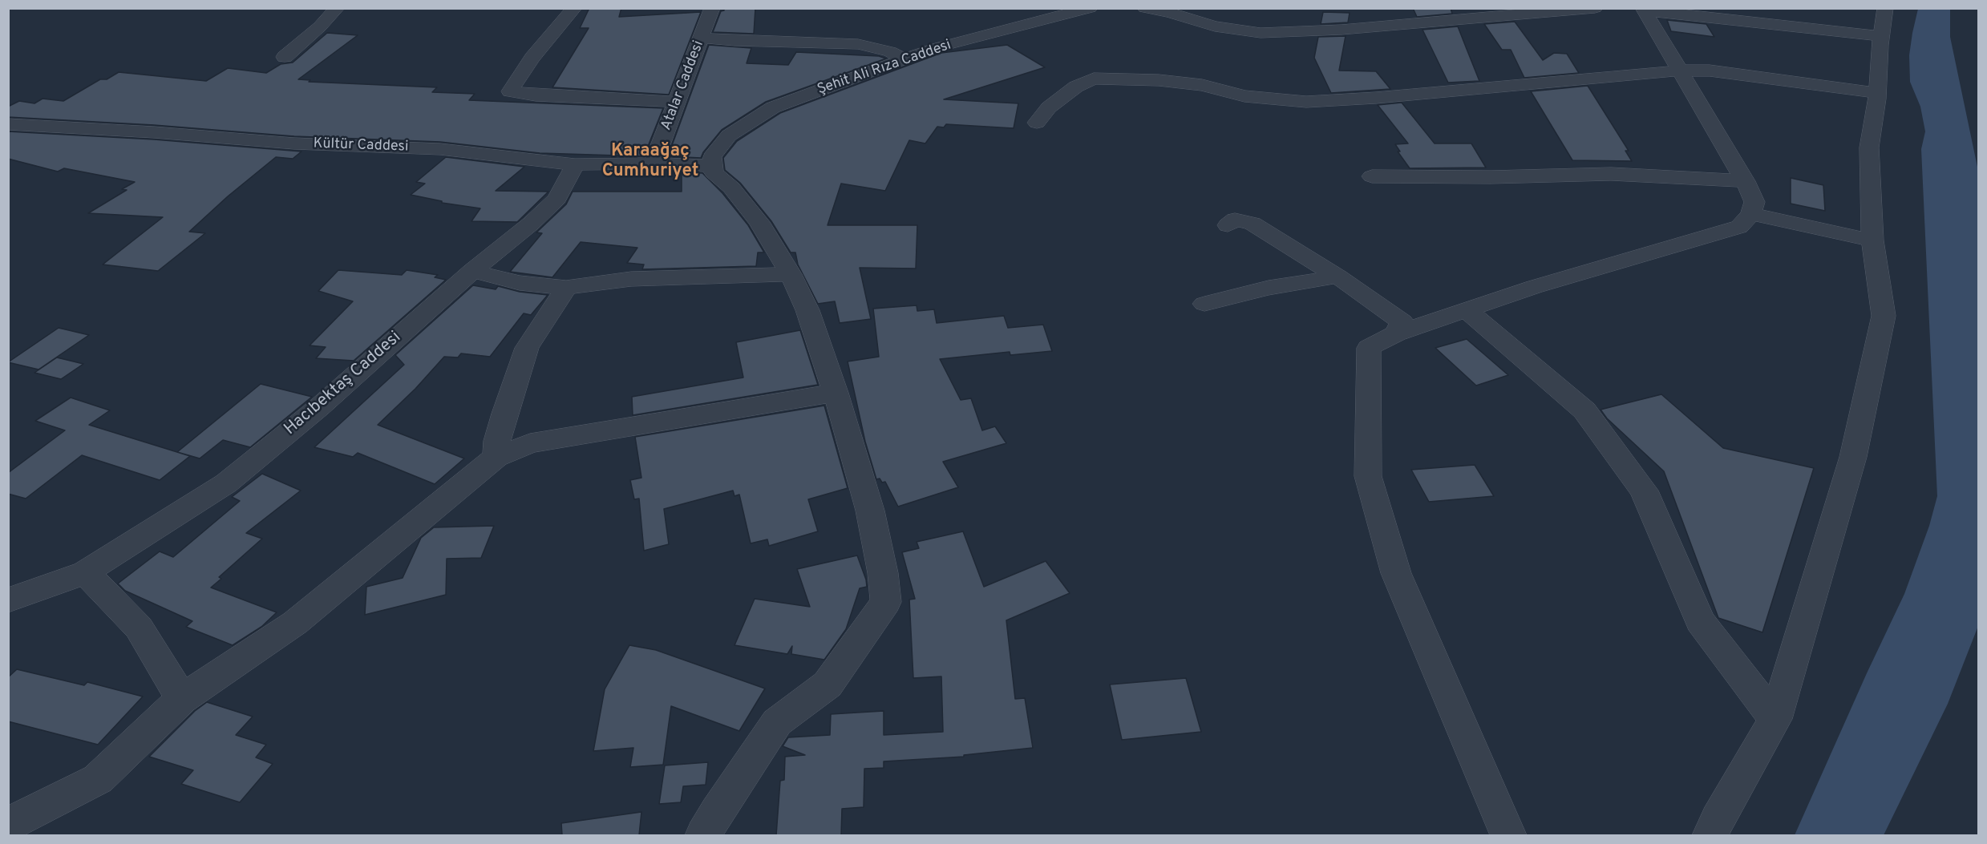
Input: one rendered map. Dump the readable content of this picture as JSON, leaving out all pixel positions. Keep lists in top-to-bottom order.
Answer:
{
  "streets": {
    "street": [
      "Şehit Ali Rıza Caddesi",
      "Atalar Caddesi",
      "Kültür Caddesi",
      "Hacıbektaş Caddesi"
    ]
  },
  "crossings": [
    ["Şehit Ali Rıza Caddesi", "Kültür Caddesi"],
    ["Atalar Caddesi", "Kültür Caddesi"],
    ["Kültür Caddesi", "Hacıbektaş Caddesi"]
  ],
  "districts": ["Karaağaç Cumhuriyet"]
}
